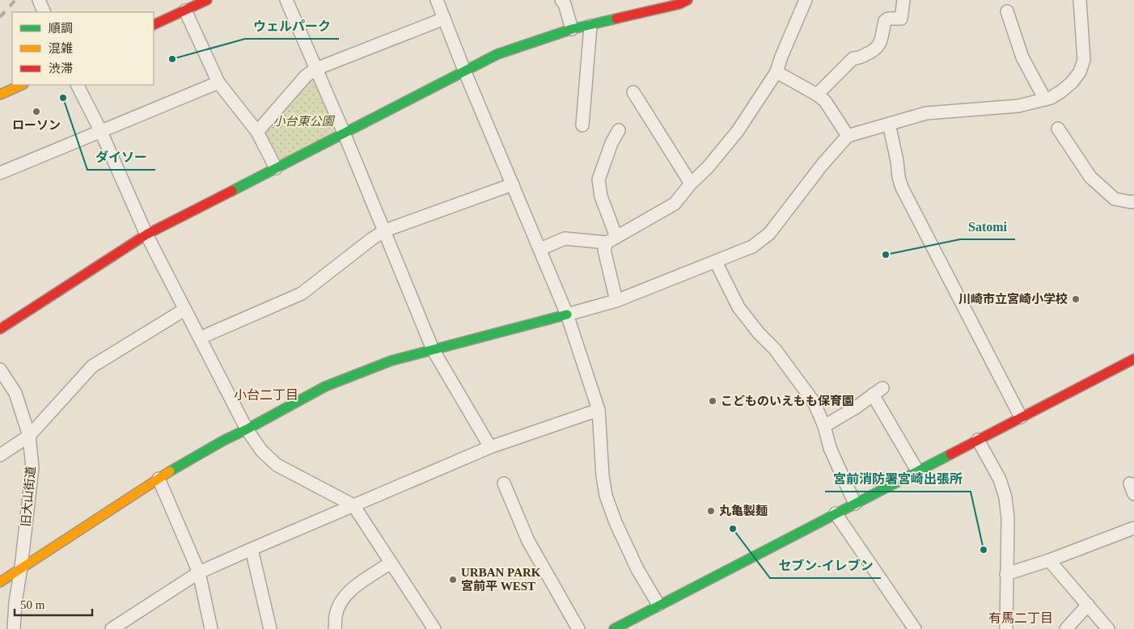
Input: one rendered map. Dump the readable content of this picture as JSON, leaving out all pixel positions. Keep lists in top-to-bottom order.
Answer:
{
  "streets": {
    "street": ["旧大山街道"]
  },
  "districts": ["小台二丁目", "有馬二丁目"],
  "parks": ["小台東公園"],
  "places": [
    "ウェルパーク",
    "ダイソー",
    "ローソン",
    "Satomi",
    "川崎市立宮崎小学校",
    "こどものいえもも保育園",
    "丸亀製麺",
    "セブン-イレブン",
    "宮前消防署宮崎出張所",
    "URBAN PARK 宮前平 WEST"
  ],
  "legend": ["順調", "混雑", "渋滞"],
  "scale_bar": "50 m"
}
